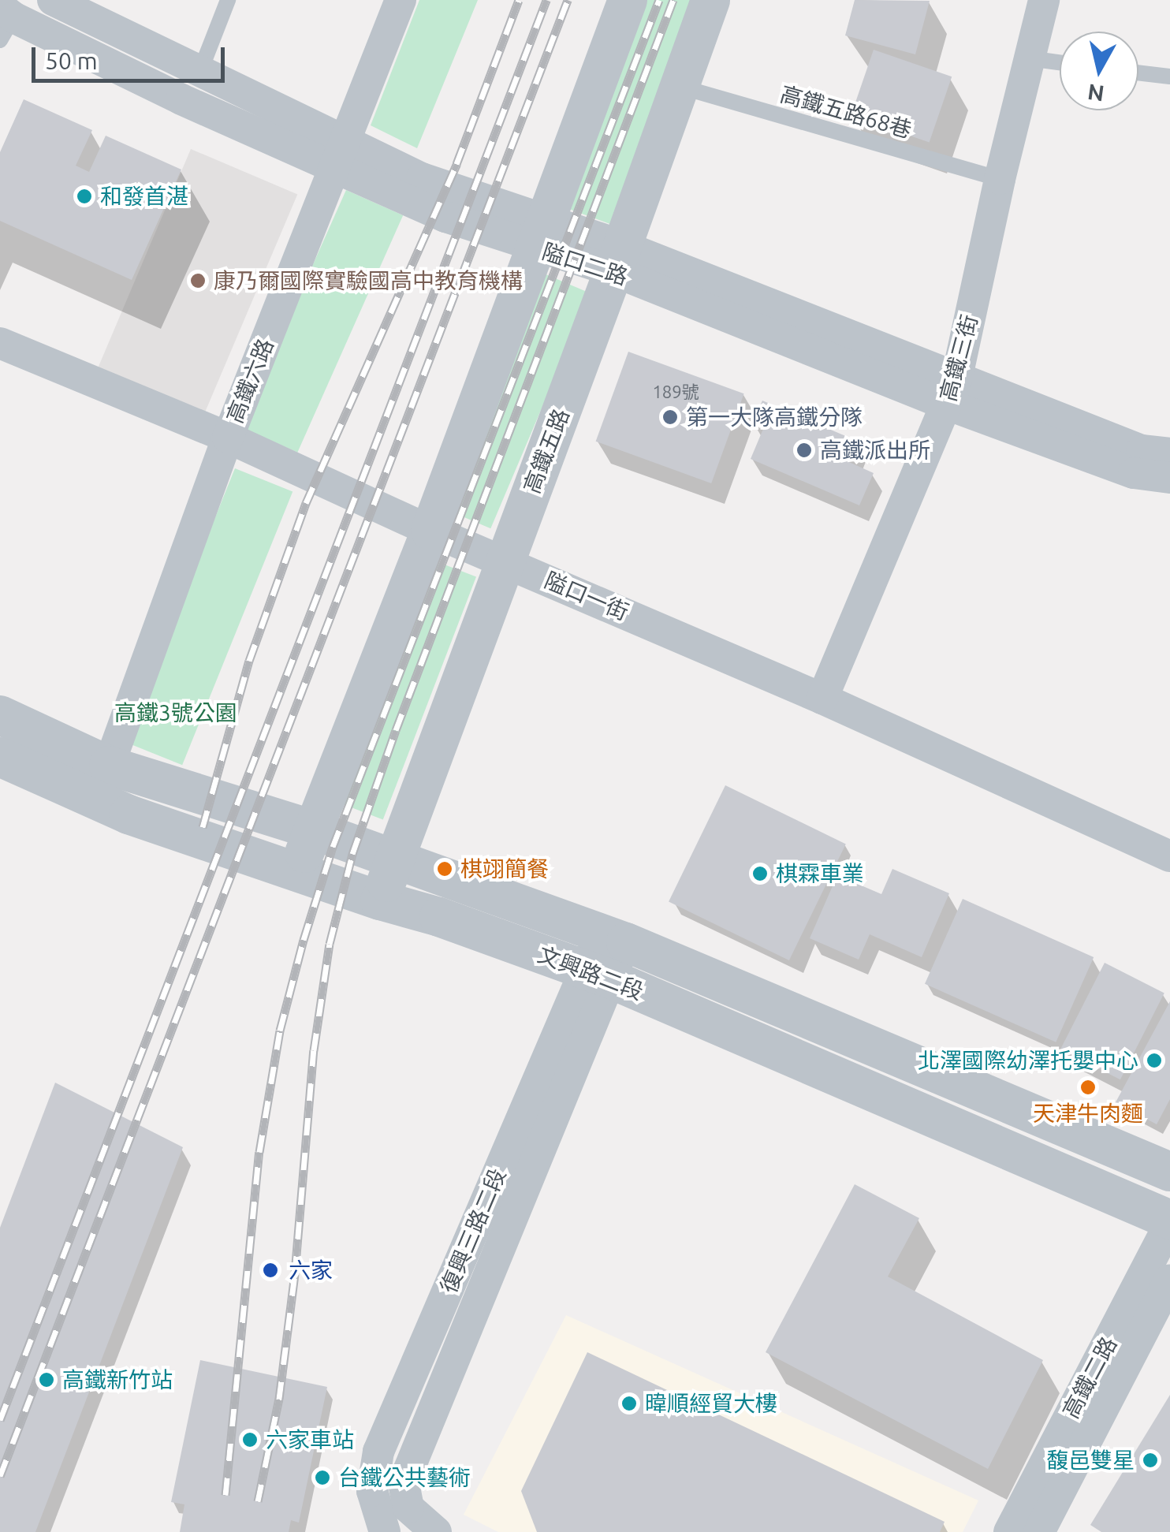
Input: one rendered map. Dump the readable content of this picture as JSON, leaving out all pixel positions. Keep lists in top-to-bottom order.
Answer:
{
  "streets": {
    "street": [
      "隘口二路",
      "高鐵三街",
      "高鐵六路",
      "高鐵五路",
      "隘口一街",
      "文興路二段",
      "復興三路二段",
      "高鐵二路"
    ],
    "lane": ["高鐵五路68巷"]
  },
  "crossings": [
    ["高鐵五路68巷", "高鐵三街"],
    ["高鐵五路68巷", "高鐵五路"],
    ["隘口二路", "高鐵三街"],
    ["隘口二路", "高鐵六路"],
    ["隘口二路", "高鐵五路"],
    ["高鐵三街", "隘口一街"],
    ["高鐵六路", "隘口一街"],
    ["高鐵六路", "文興路二段"],
    ["高鐵五路", "隘口一街"],
    ["高鐵五路", "文興路二段"],
    ["文興路二段", "復興三路二段"],
    ["文興路二段", "高鐵二路"]
  ],
  "parks": ["高鐵3號公園"],
  "places": [
    "和發首湛",
    "康乃爾國際實驗國高中教育機構",
    "第一大隊高鐵分隊",
    "高鐵派出所",
    "棋翊簡餐",
    "棋霖車業",
    "北澤國際幼澤托嬰中心",
    "天津牛肉麵",
    "六家",
    "高鐵新竹站",
    "暐順經貿大樓",
    "六家車站",
    "馥邑雙星",
    "台鐵公共藝術"
  ],
  "house_numbers": ["189號"],
  "scale_bar": "50 m",
  "north": "bottom"
}
